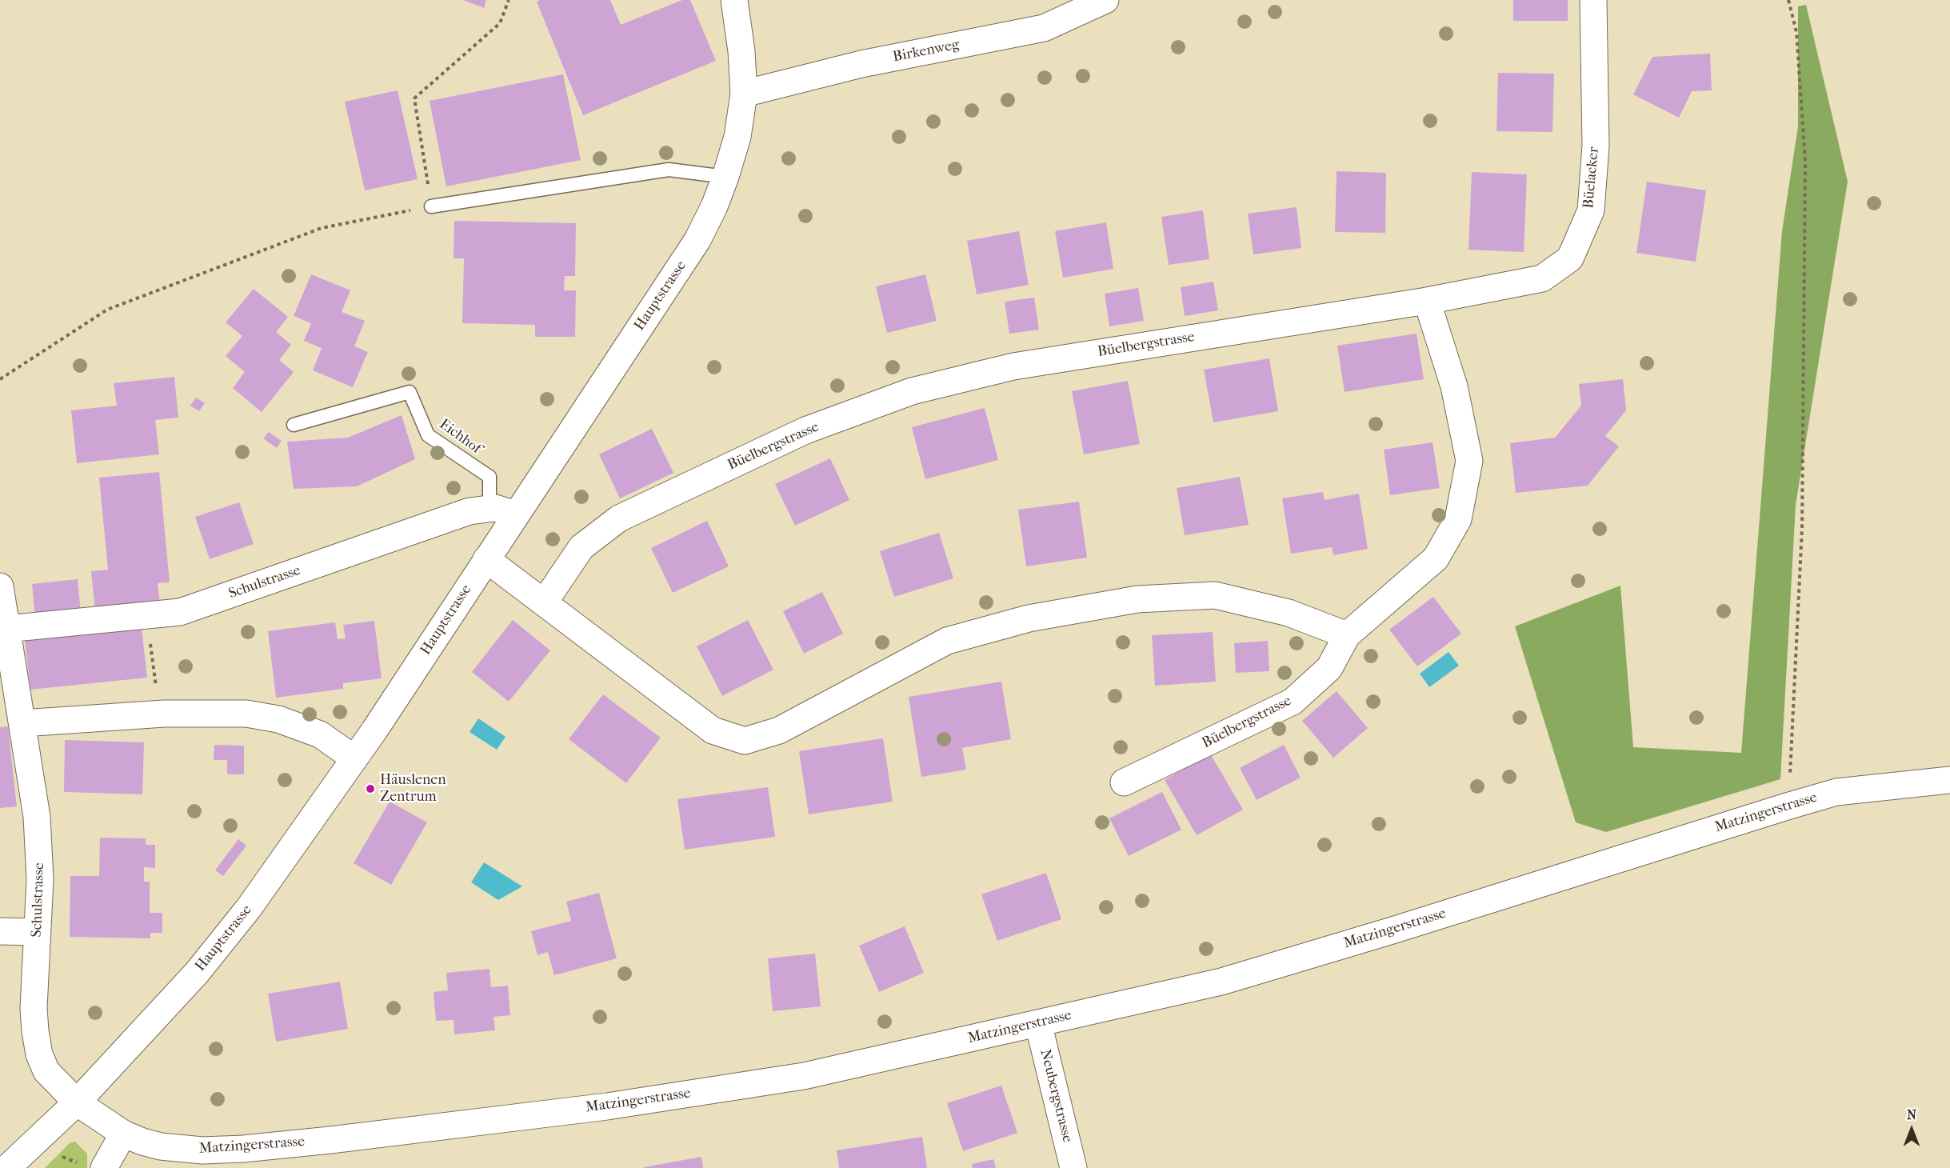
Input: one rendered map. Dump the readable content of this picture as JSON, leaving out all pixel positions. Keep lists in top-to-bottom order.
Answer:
{
  "streets": {
    "street": [
      "Birkenweg",
      "Büelacker",
      "Hauptstrasse",
      "Büelbergstrasse",
      "Schulstrasse",
      "Matzingerstrasse",
      "Neubergstrasse"
    ],
    "lane": ["Eichhof"]
  },
  "crossings": [
    ["Birkenweg", "Hauptstrasse"],
    ["Büelacker", "Büelbergstrasse"],
    ["Hauptstrasse", "Schulstrasse"],
    ["Hauptstrasse", "Matzingerstrasse"],
    ["Eichhof", "Schulstrasse"],
    ["Schulstrasse", "Matzingerstrasse"],
    ["Matzingerstrasse", "Neubergstrasse"]
  ],
  "places": ["Häuslenen Zentrum"],
  "north": "top"
}
